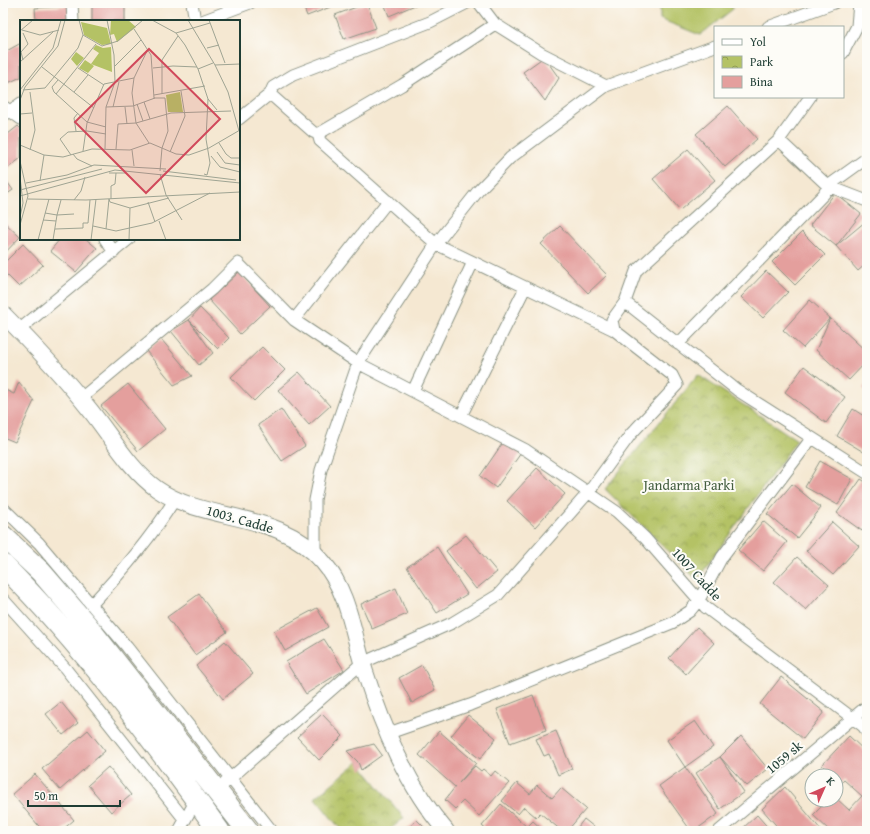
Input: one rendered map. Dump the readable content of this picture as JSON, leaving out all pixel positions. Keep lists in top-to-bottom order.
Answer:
{
  "streets": {
    "main road": ["1003. Cadde"],
    "street": ["1007 Cadde", "1059 sk"]
  },
  "crossings": [
    ["1003. Cadde", "1007 Cadde"],
    ["1007 Cadde", "1059 sk"]
  ],
  "parks": ["Jandarma Parki"],
  "legend": ["Yol", "Park", "Bina"],
  "scale_bar": "50 m",
  "north": "top right"
}
